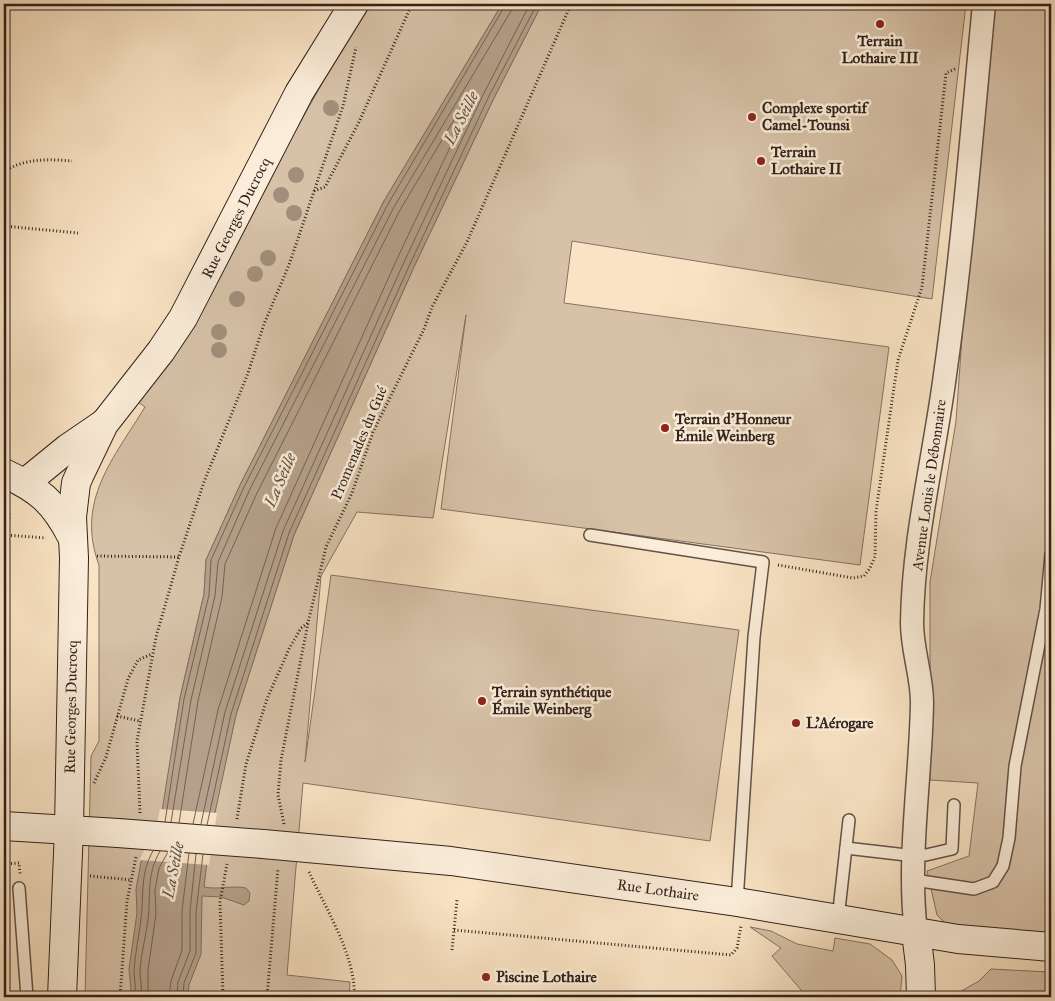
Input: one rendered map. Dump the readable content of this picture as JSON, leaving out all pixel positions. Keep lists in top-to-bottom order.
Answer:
{
  "streets": {
    "street": ["Rue Georges Ducrocq", "Avenue Louis le Débonnaire", "Rue Lothaire"],
    "path": ["Promenades du Gué"]
  },
  "crossings": [
    ["Rue Georges Ducrocq", "Rue Lothaire"],
    ["Promenades du Gué", "Rue Lothaire"],
    ["Avenue Louis le Débonnaire", "Rue Lothaire"]
  ],
  "water": ["La Seille"],
  "places": [
    "Terrain Lothaire III",
    "Complexe sportif Camel-Tounsi",
    "Terrain Lothaire II",
    "Terrain d'Honneur Émile Weinberg",
    "Terrain synthétique Émile Weinberg",
    "L'Aérogare",
    "Piscine Lothaire"
  ]
}
